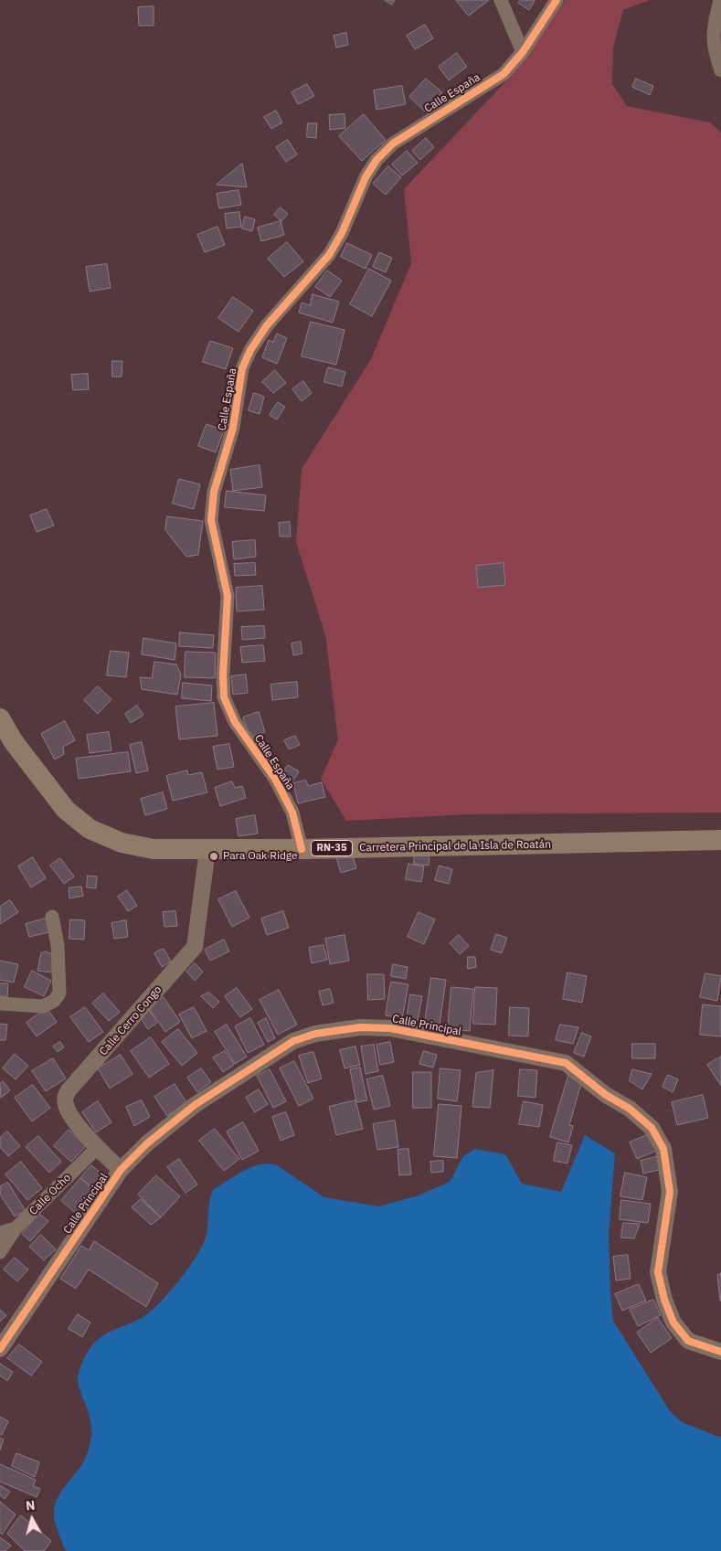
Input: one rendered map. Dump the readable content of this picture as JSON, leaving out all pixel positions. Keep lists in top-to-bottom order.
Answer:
{
  "streets": {
    "main road": ["Carretera Principal de la Isla de Roatán", "RN-35"],
    "street": [
      "Calle España",
      "Calle Cerro Congo",
      "Calle Principal",
      "Calle Ocho"
    ]
  },
  "crossings": [
    ["Calle España", "Carretera Principal de la Isla de Roatán"],
    ["Carretera Principal de la Isla de Roatán", "Calle Cerro Congo"],
    ["Calle Cerro Congo", "Calle Principal"],
    ["Calle Cerro Congo", "Calle Ocho"]
  ],
  "places": ["Para Oak Ridge"],
  "north": "top"
}
